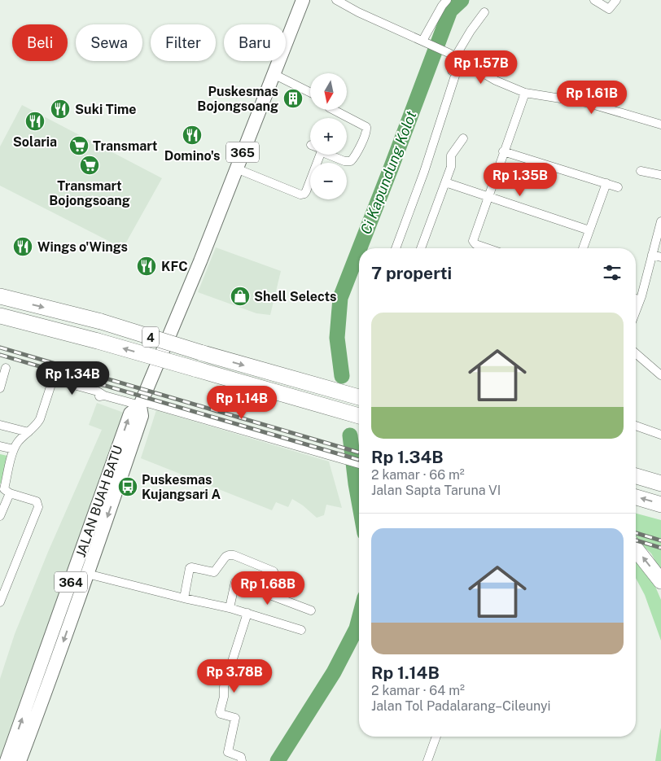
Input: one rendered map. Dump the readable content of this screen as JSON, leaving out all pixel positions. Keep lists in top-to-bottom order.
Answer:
{
  "streets": {
    "highway": ["4"],
    "main road": ["365", "JALAN BUAH BATU", "364"]
  },
  "crossings": [
    ["365", "JALAN BUAH BATU"]
  ],
  "water": ["Ci Kapundung Kolot"],
  "places": {
    "building": ["Puskesmas Bojongsoang"],
    "restaurant": [
      "Suki Time",
      "Solaria",
      "Domino's",
      "Wings o'Wings",
      "KFC"
    ],
    "supermarket": ["Transmart", "Transmart Bojongsoang"],
    "shop": ["Shell Selects"],
    "bus stop": ["Puskesmas Kujangsari A"]
  },
  "north": "bottom",
  "page": {
    "chip": [
      "Beli",
      "Sewa",
      "Filter",
      "Baru"
    ],
    "price": [
      "Rp 1.57B",
      "Rp 1.61B",
      "Rp 1.35B",
      "Rp 1.34B",
      "Rp 1.14B",
      "Rp 1.68B",
      "Rp 3.78B"
    ],
    "map_buttons": ["+", "−"],
    "heading": "7 properti",
    "list": [
      {
        "name": "Rp 1.34B",
        "note": "2 kamar · 66 m² · Jalan Sapta Taruna VI"
      },
      {
        "name": "Rp 1.14B",
        "note": "2 kamar · 64 m² · Jalan Tol Padalarang–Cileunyi"
      }
    ]
  }
}
